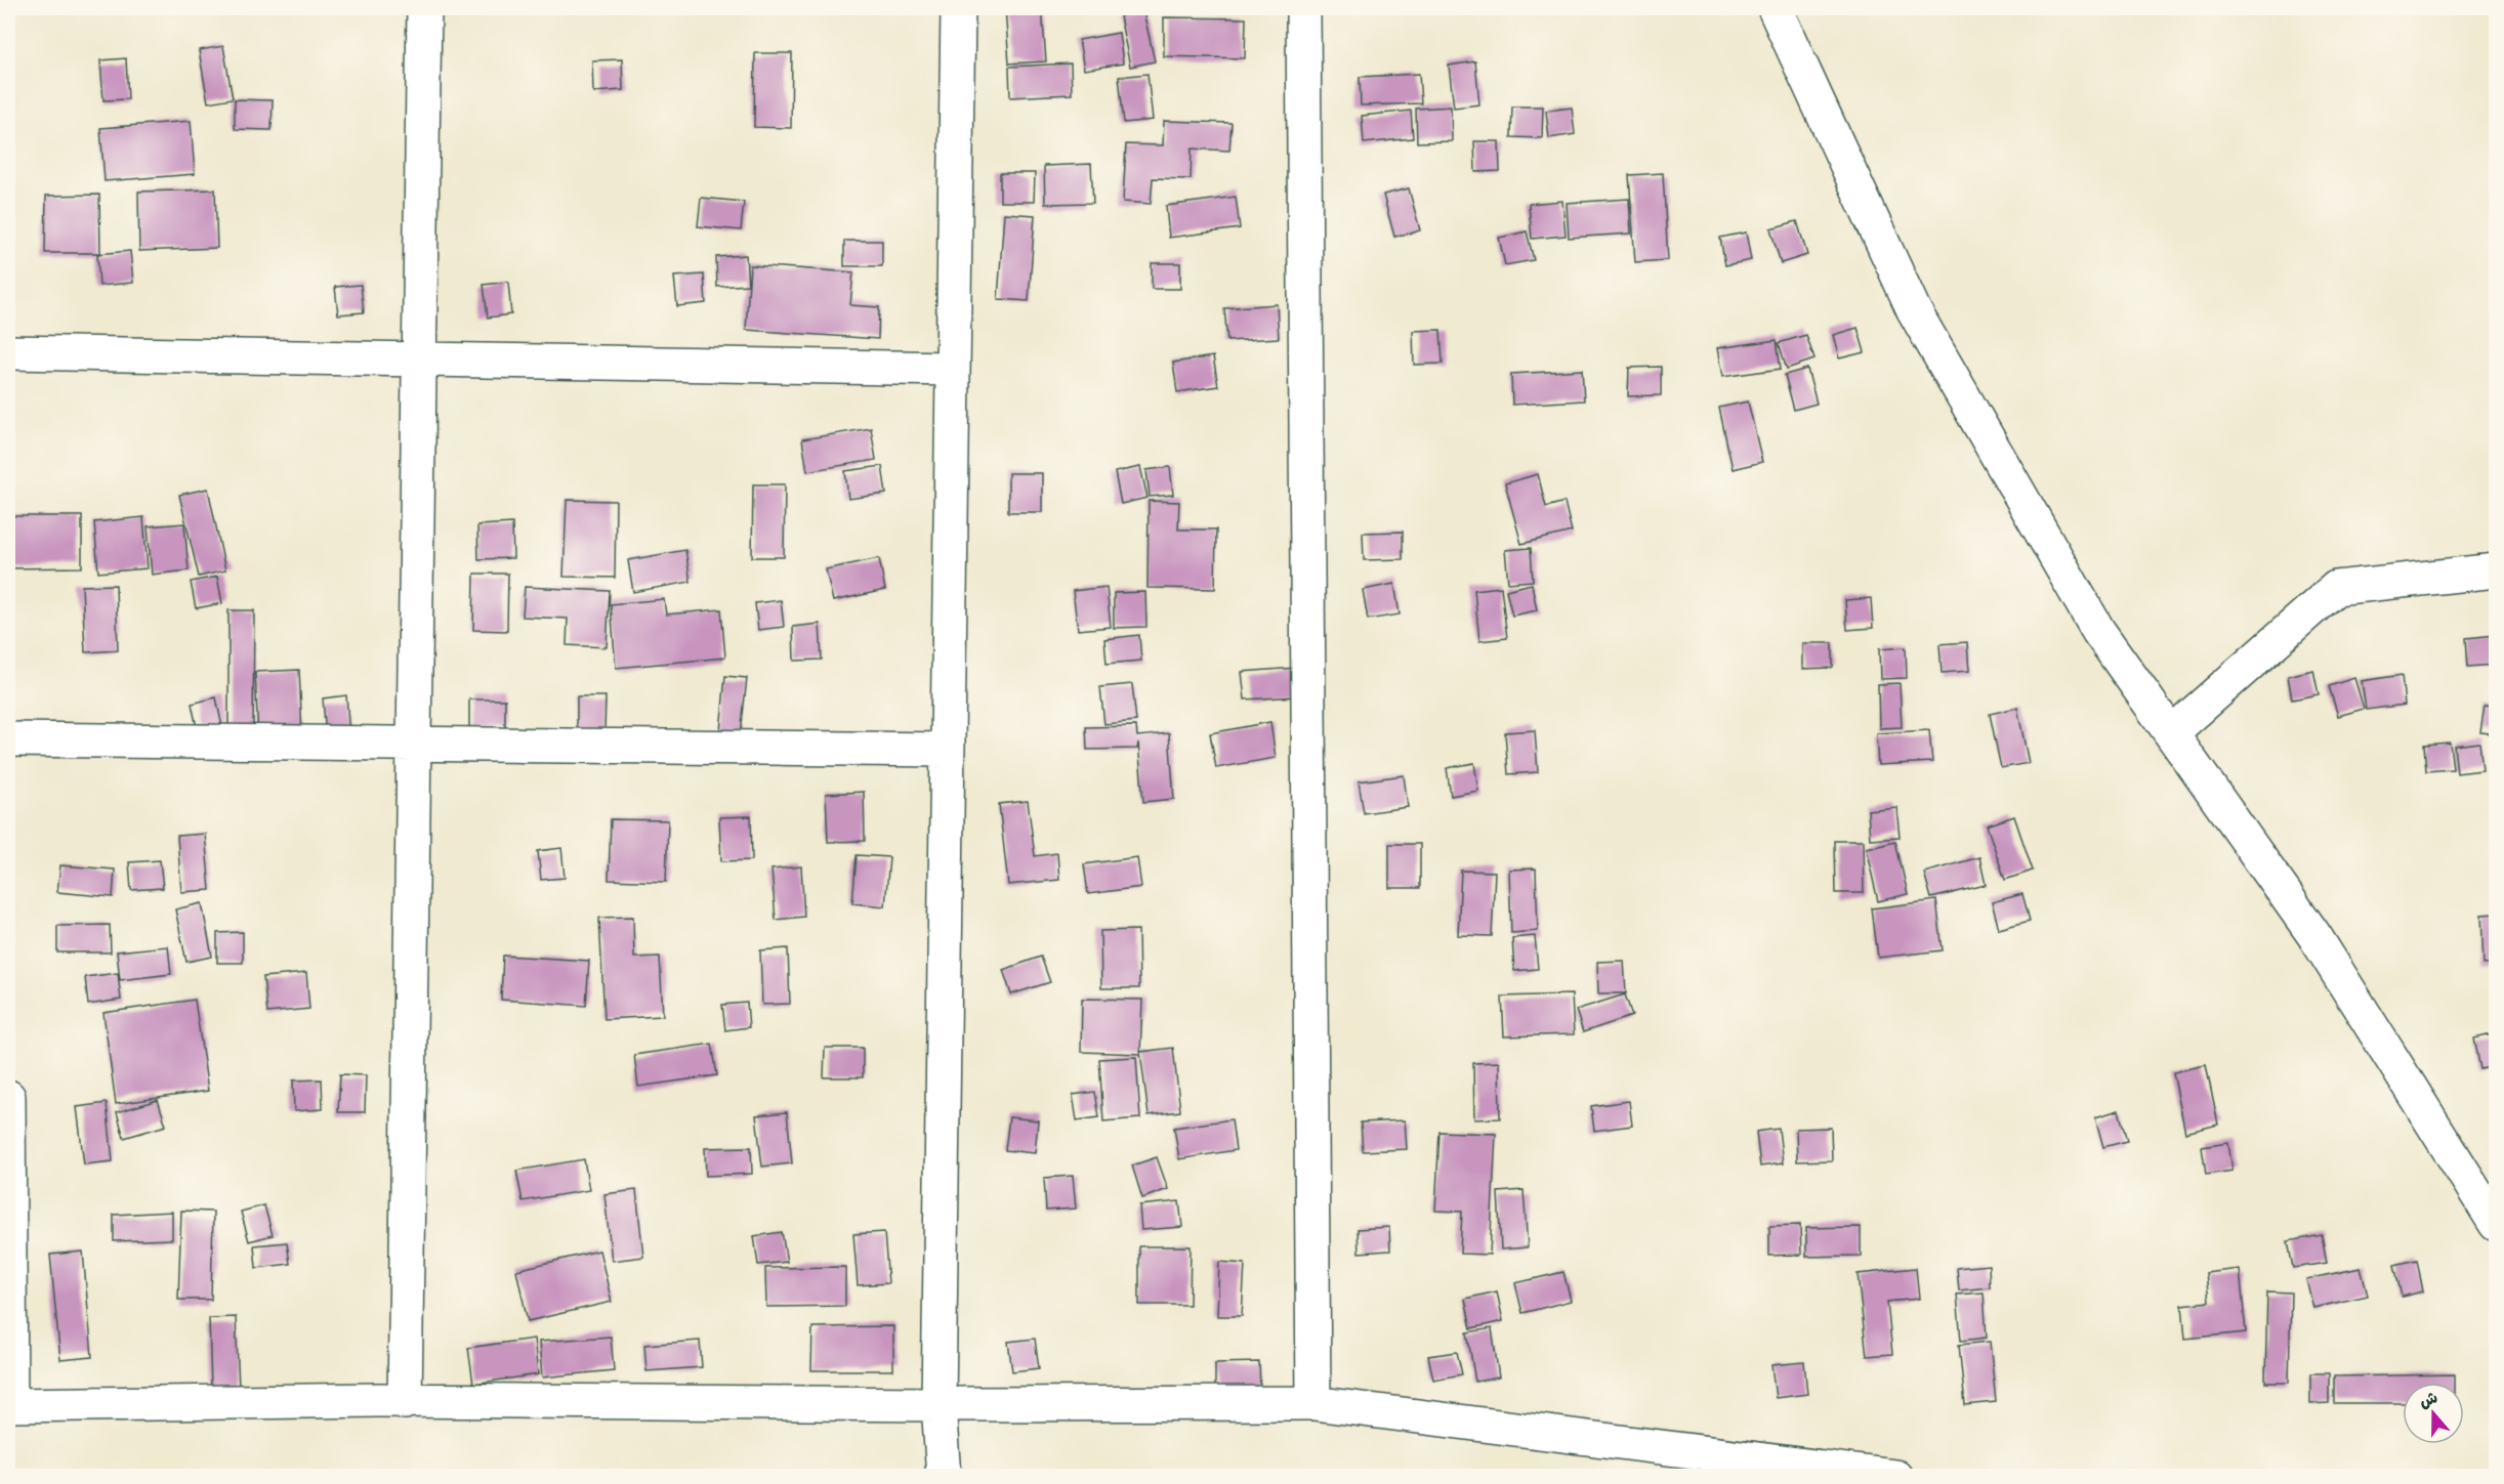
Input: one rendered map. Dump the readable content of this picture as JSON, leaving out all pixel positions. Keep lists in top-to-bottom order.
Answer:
{
  "north": "top"
}
